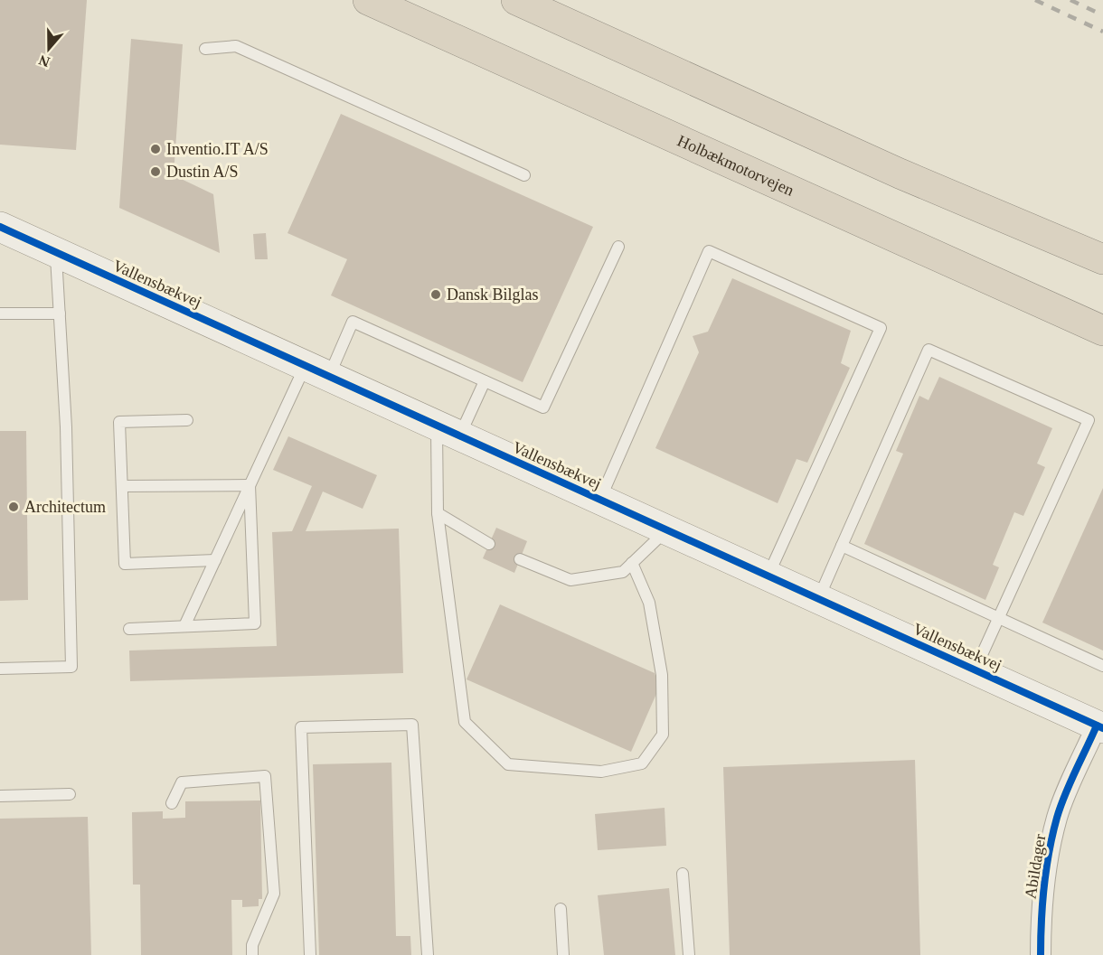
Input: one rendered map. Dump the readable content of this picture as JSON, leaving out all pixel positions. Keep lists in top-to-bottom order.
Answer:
{
  "streets": {
    "highway": ["Holbækmotorvejen"],
    "street": ["Vallensbækvej", "Abildager"]
  },
  "crossings": [
    ["Vallensbækvej", "Abildager"]
  ],
  "places": [
    "Inventio.IT A/S",
    "Dustin A/S",
    "Dansk Bilglas",
    "Architectum"
  ],
  "north": "bottom"
}
